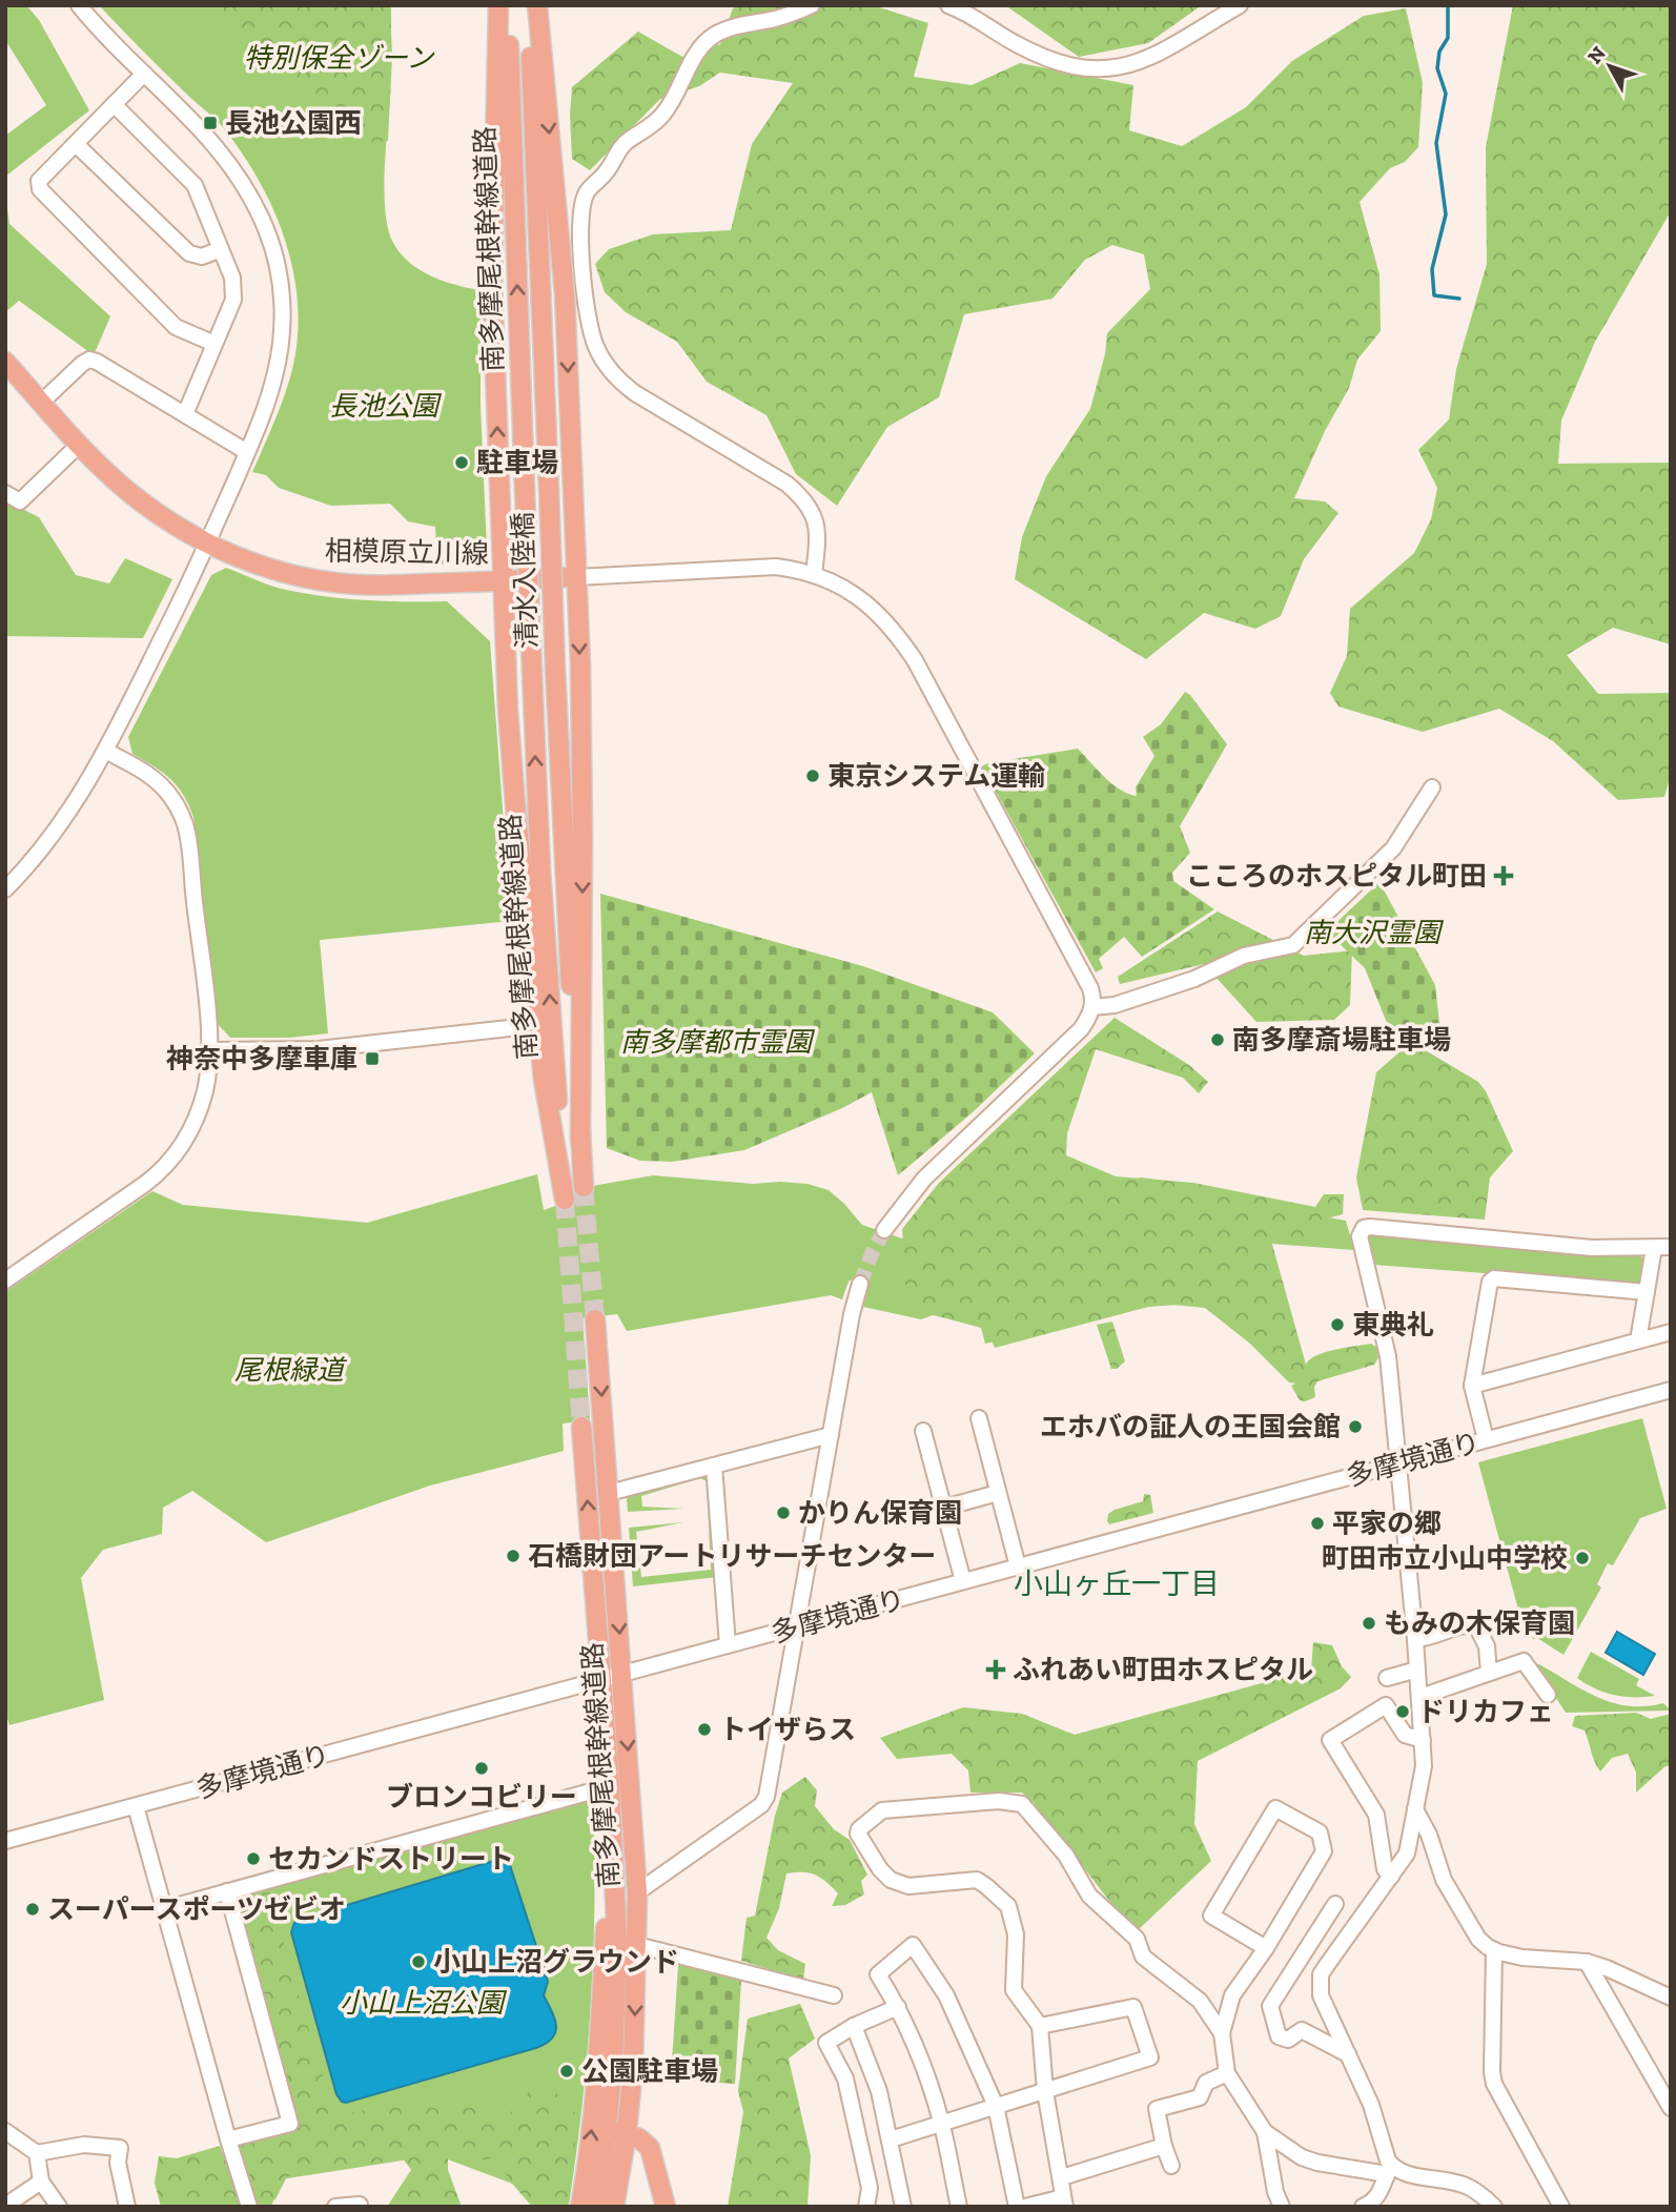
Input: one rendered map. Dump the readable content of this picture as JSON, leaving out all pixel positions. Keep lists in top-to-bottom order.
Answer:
{
  "streets": {
    "main road": ["南多摩尾根幹線道路", "相模原立川線", "清水入陸橋"],
    "street": ["多摩境通り"]
  },
  "crossings": [
    ["南多摩尾根幹線道路", "清水入陸橋"],
    ["南多摩尾根幹線道路", "多摩境通り"]
  ],
  "districts": ["小山ヶ丘一丁目"],
  "parks": [
    "特別保全ゾーン",
    "長池公園",
    "南大沢霊園",
    "南多摩都市霊園",
    "尾根緑道",
    "小山上沼公園"
  ],
  "places": {
    "transit": ["長池公園西", "神奈中多摩車庫"],
    "other": [
      "駐車場",
      "東京システム運輸",
      "南多摩斎場駐車場",
      "東典礼",
      "エホバの証人の王国会館",
      "かりん保育園",
      "平家の郷",
      "石橋財団アートリサーチセンター",
      "町田市立小山中学校",
      "もみの木保育園",
      "ドリカフェ",
      "トイザらス",
      "ブロンコビリー",
      "セカンドストリート",
      "スーパースポーツゼビオ",
      "小山上沼グラウンド",
      "公園駐車場"
    ],
    "health": ["こころのホスピタル町田", "ふれあい町田ホスピタル"]
  },
  "north": "top left"
}
